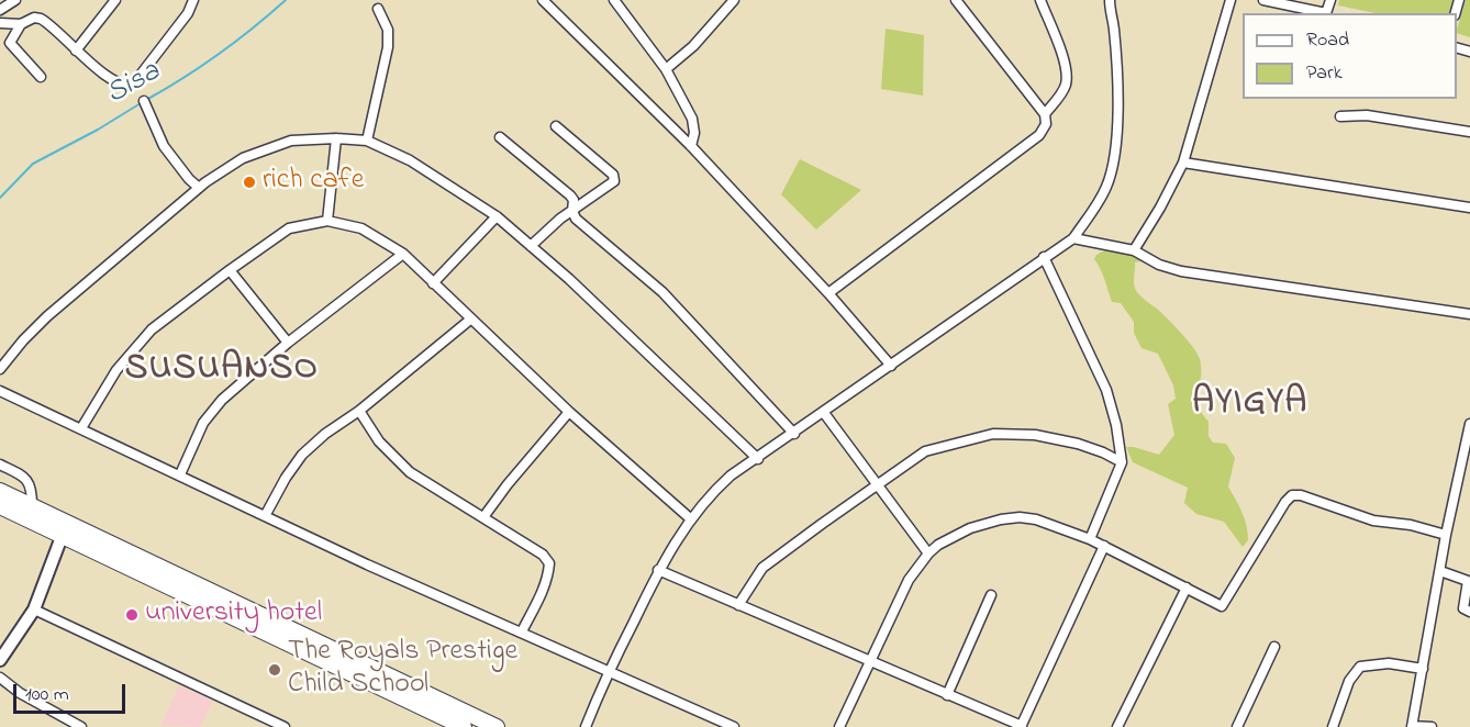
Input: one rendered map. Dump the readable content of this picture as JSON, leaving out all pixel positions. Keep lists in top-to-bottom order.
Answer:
{
  "districts": ["SUSUANSO", "AYIGYA"],
  "water": ["Sisa"],
  "places": ["rich cafe", "university hotel", "The Royals Prestige Child School"],
  "legend": ["Road", "Park"],
  "scale_bar": "100 m"
}
